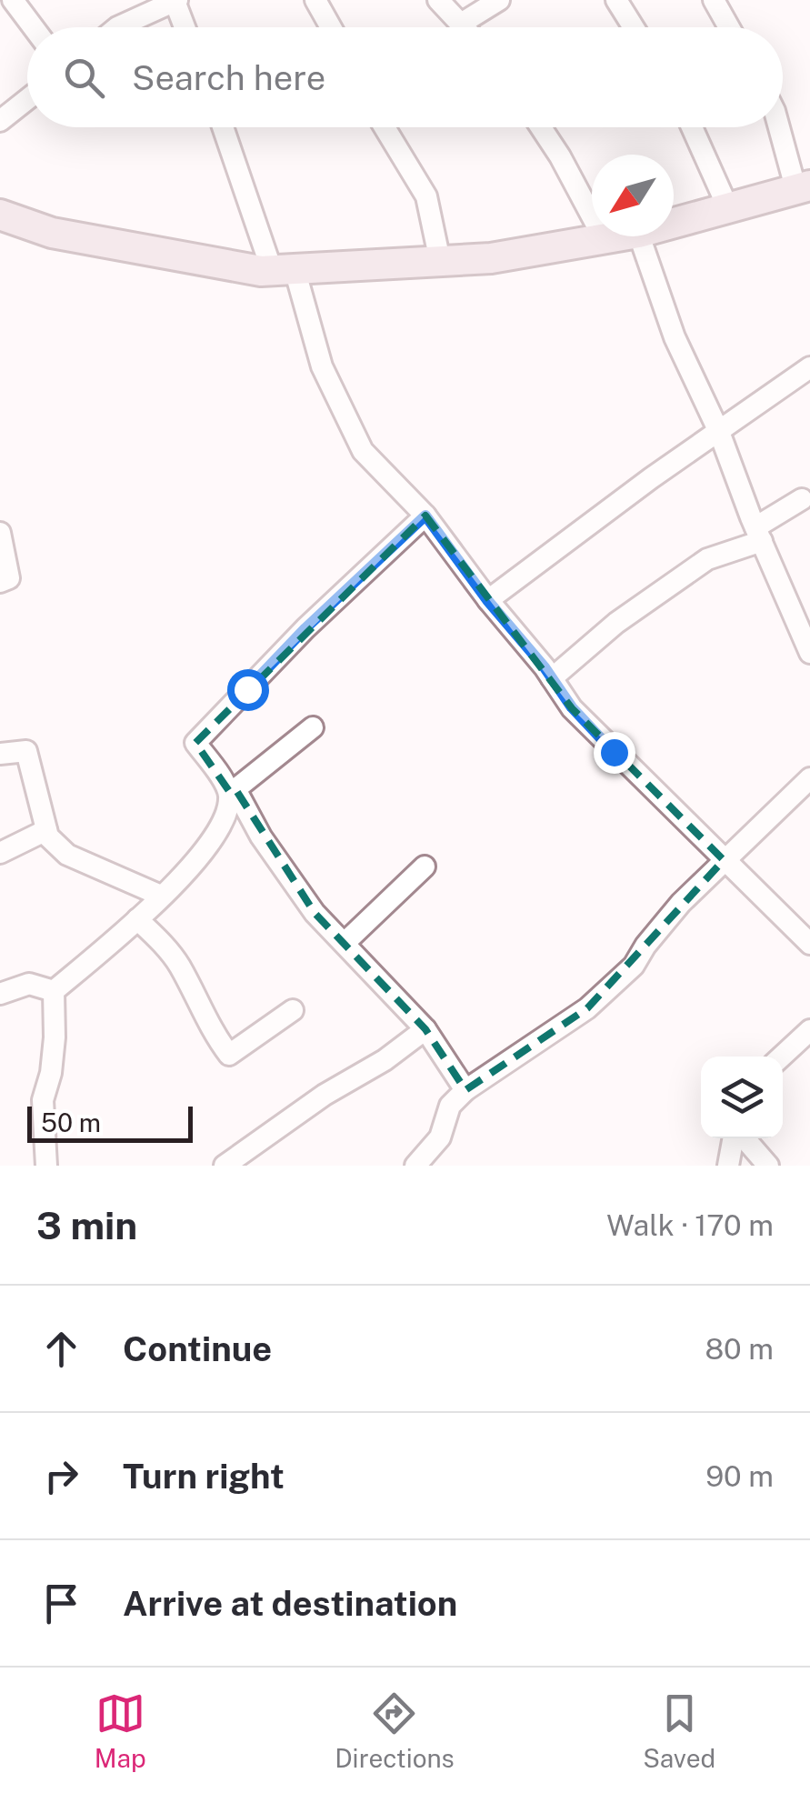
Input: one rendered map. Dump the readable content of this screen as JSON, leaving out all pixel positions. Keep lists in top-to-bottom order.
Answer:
{
  "scale_bar": "50 m",
  "north": "bottom left",
  "page": {
    "search": "Search here",
    "scale": "50 m",
    "heading": ["3 min", "Walk · 170 m"],
    "list": [
      ["Continue", "80 m"],
      ["Turn right", "90 m"],
      "Arrive at destination"
    ],
    "nav": ["Map", "Directions", "Saved"]
  }
}
